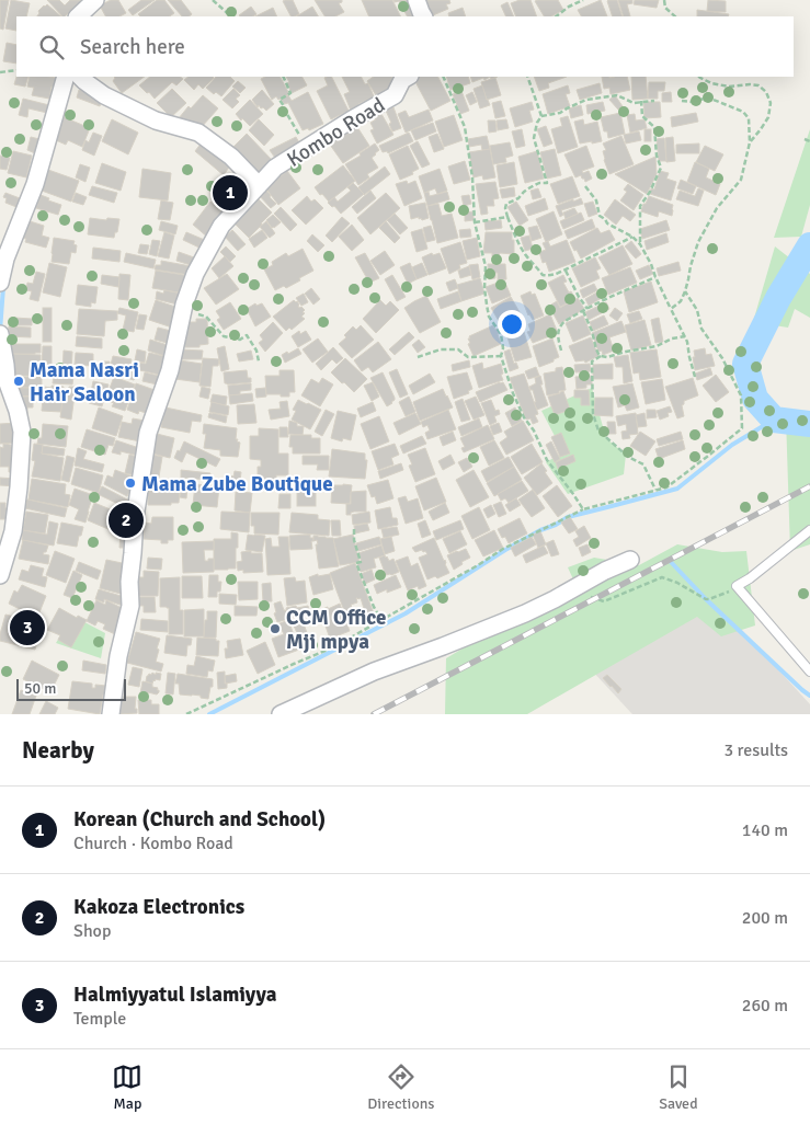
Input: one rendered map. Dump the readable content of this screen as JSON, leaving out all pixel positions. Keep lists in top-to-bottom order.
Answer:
{
  "streets": {
    "street": ["Kombo Road"]
  },
  "places": ["Mama Nasri Hair Saloon", "Mama Zube Boutique", "CCM Office Mji mpya"],
  "scale_bar": "50 m",
  "page": {
    "search": "Search here",
    "pins": ["1", "2", "3"],
    "scale": "50 m",
    "heading": ["Nearby", "3 results"],
    "list": [
      {
        "mark": "1",
        "name": "Korean (Church and School)",
        "note": "Church · Kombo Road",
        "value": "140 m"
      },
      {
        "mark": "2",
        "name": "Kakoza Electronics",
        "note": "Shop",
        "value": "200 m"
      },
      {
        "mark": "3",
        "name": "Halmiyyatul Islamiyya",
        "note": "Temple",
        "value": "260 m"
      }
    ],
    "nav": ["Map", "Directions", "Saved"]
  }
}
